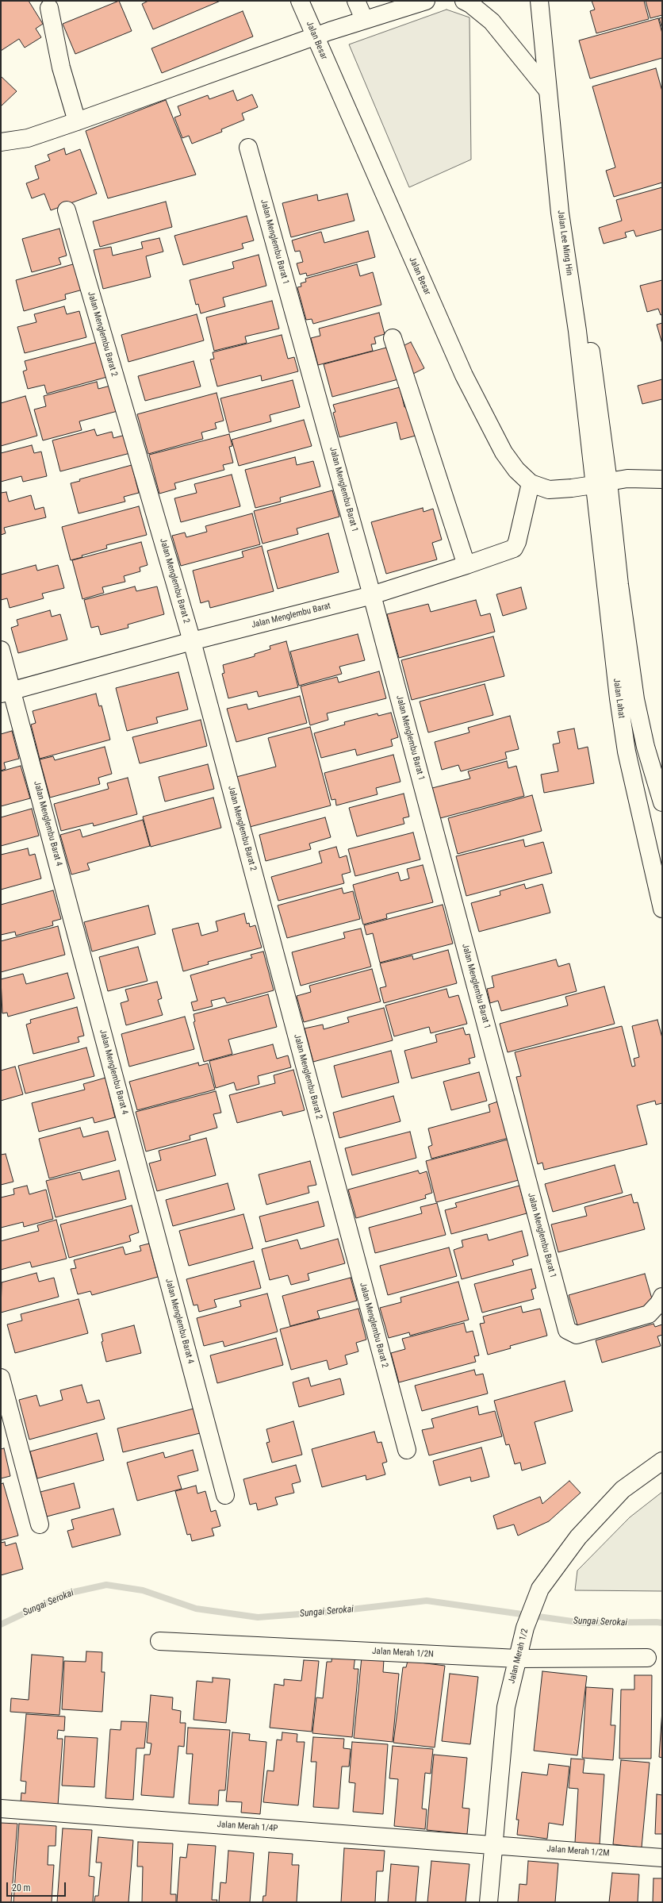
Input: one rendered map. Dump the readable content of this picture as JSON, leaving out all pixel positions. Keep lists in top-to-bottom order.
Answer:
{
  "streets": {
    "street": [
      "Jalan Besar",
      "Jalan Menglembu Barat 1",
      "Jalan Lee Ming Hin",
      "Jalan Menglembu Barat 2",
      "Jalan Menglembu Barat",
      "Jalan Lahat",
      "Jalan Menglembu Barat 4",
      "Jalan Merah 1/2N",
      "Jalan Merah 1/2",
      "Jalan Merah 1/4P",
      "Jalan Merah 1/2M"
    ]
  },
  "crossings": [
    ["Jalan Besar", "Jalan Lee Ming Hin"],
    ["Jalan Besar", "Jalan Menglembu Barat"],
    ["Jalan Besar", "Jalan Lahat"],
    ["Jalan Menglembu Barat 1", "Jalan Menglembu Barat"],
    ["Jalan Lee Ming Hin", "Jalan Lahat"],
    ["Jalan Menglembu Barat 2", "Jalan Menglembu Barat"],
    ["Jalan Menglembu Barat", "Jalan Menglembu Barat 4"],
    ["Jalan Merah 1/2N", "Jalan Merah 1/2"],
    ["Jalan Merah 1/2", "Jalan Merah 1/4P"],
    ["Jalan Merah 1/2", "Jalan Merah 1/2M"],
    ["Jalan Merah 1/4P", "Jalan Merah 1/2M"]
  ],
  "water": ["Sungai Serokai"],
  "scale_bar": "20 m"
}
